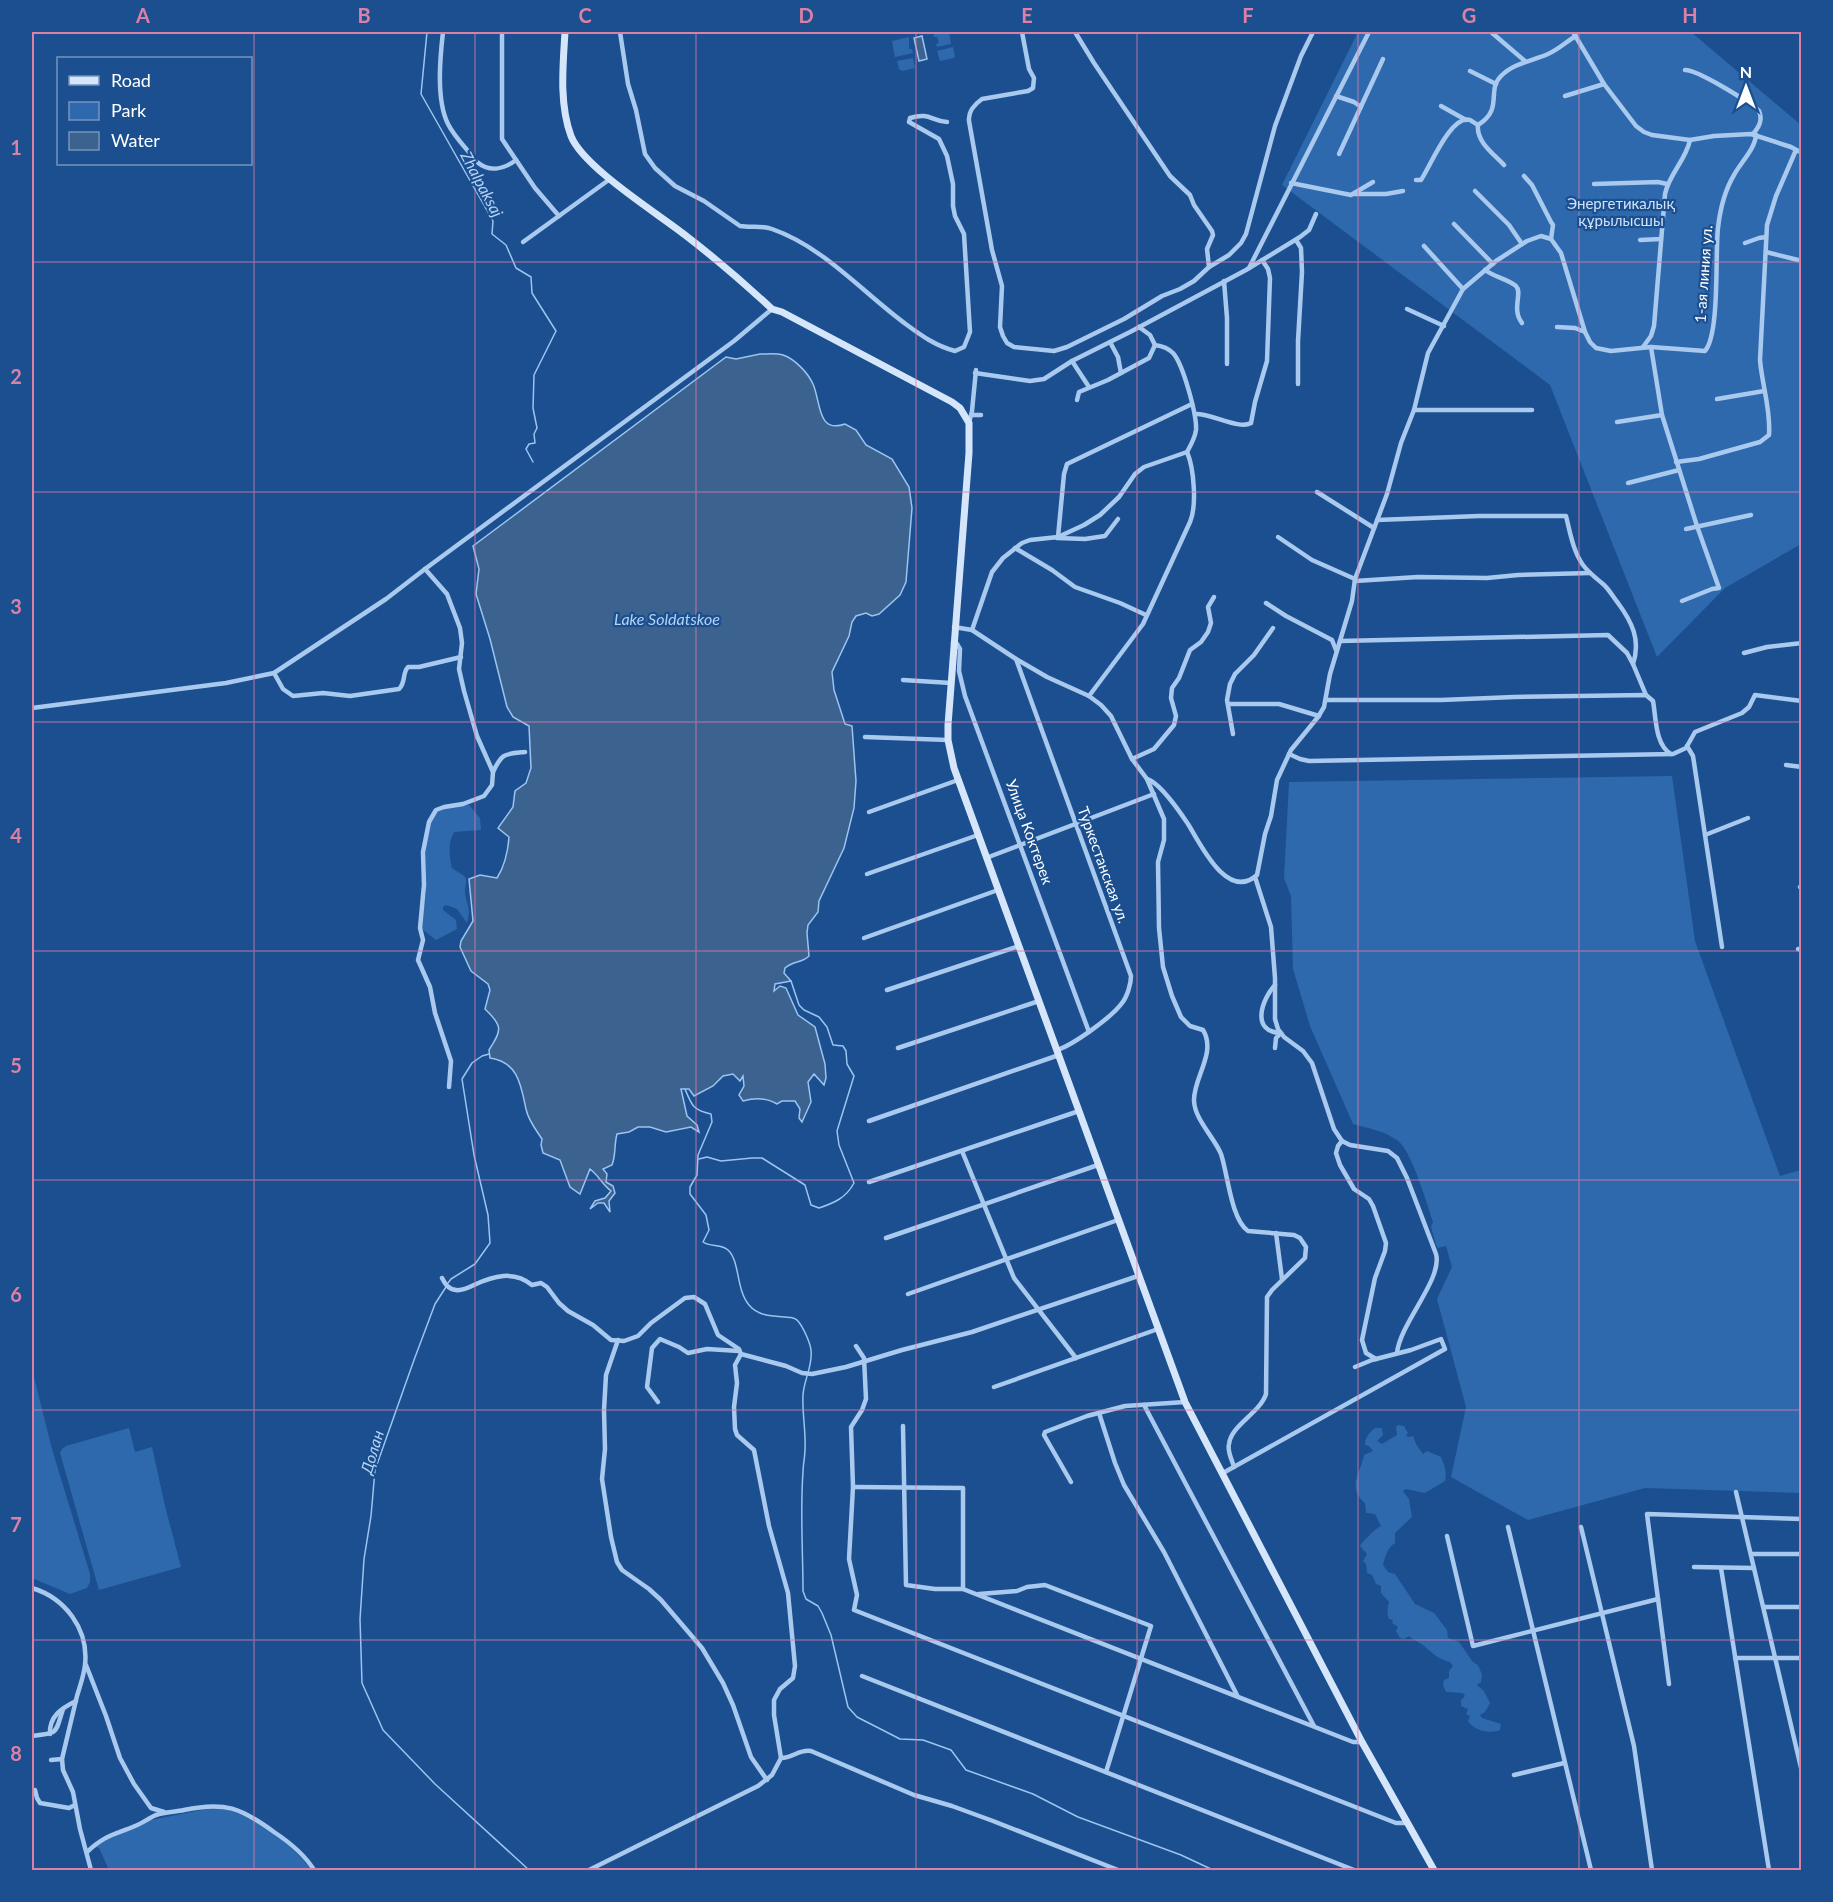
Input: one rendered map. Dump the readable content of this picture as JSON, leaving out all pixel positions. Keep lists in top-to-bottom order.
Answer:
{
  "streets": {
    "street": ["1-ая линия ул.", "Улица Коктерек", "Туркестанская ул."]
  },
  "crossings": [
    ["Улица Коктерек", "Туркестанская ул."]
  ],
  "water": ["Zhalpaksaj", "Lake Soldatskoe", "Долан"],
  "parks": ["Энергетикалық құрылысшы"],
  "legend": ["Road", "Park", "Water"],
  "north": "top",
  "grid": {
    "columns": [
      "A",
      "B",
      "C",
      "D",
      "E",
      "F",
      "G",
      "H"
    ],
    "rows": [
      "1",
      "2",
      "3",
      "4",
      "5",
      "6",
      "7",
      "8"
    ]
  }
}
